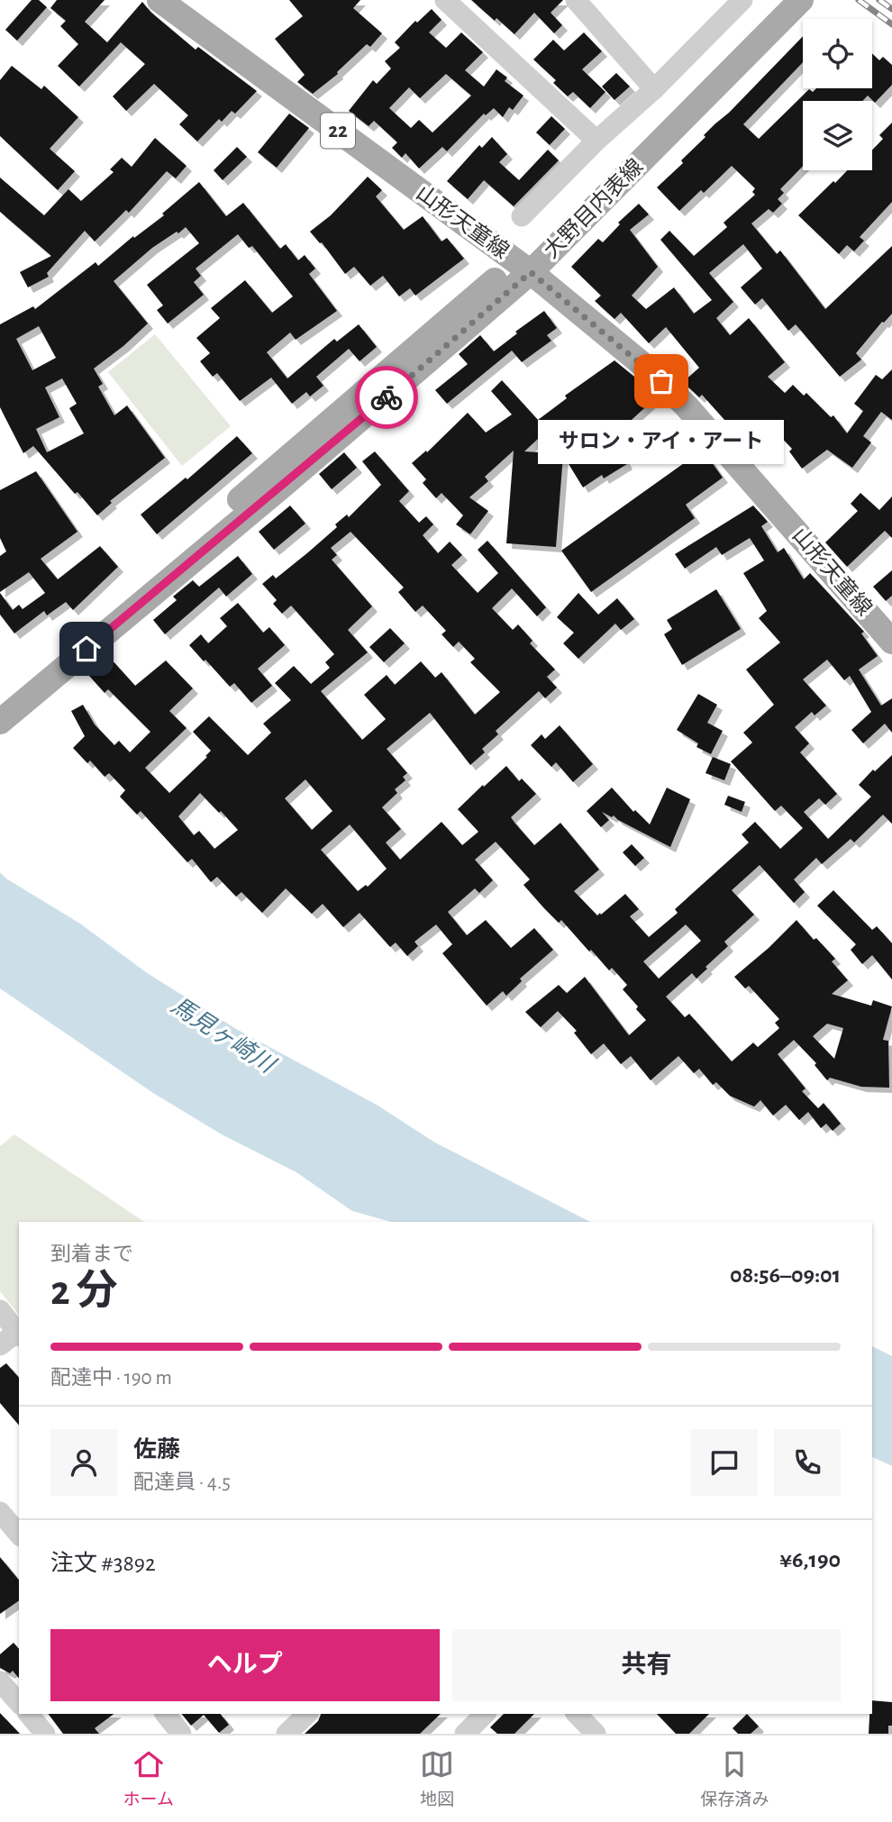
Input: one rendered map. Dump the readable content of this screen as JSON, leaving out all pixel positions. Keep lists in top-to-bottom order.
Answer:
{
  "streets": {
    "main road": ["22", "大野目内表線", "山形天童線"]
  },
  "crossings": [
    ["大野目内表線", "山形天童線"]
  ],
  "water": ["馬見ヶ崎川"],
  "places": ["サロン・アイ・アート"],
  "page": {
    "bubble": "サロン・アイ・アート",
    "heading": ["2 分", "到着まで", "08:56–09:01"],
    "panel": [
      "佐藤",
      "配達員 · 4.5",
      "注文 #3892",
      "¥6,190"
    ],
    "bar": "配達中 · 190 m",
    "buttons": ["ヘルプ", "共有"],
    "tabs": ["ホーム", "地図", "保存済み"]
  }
}
